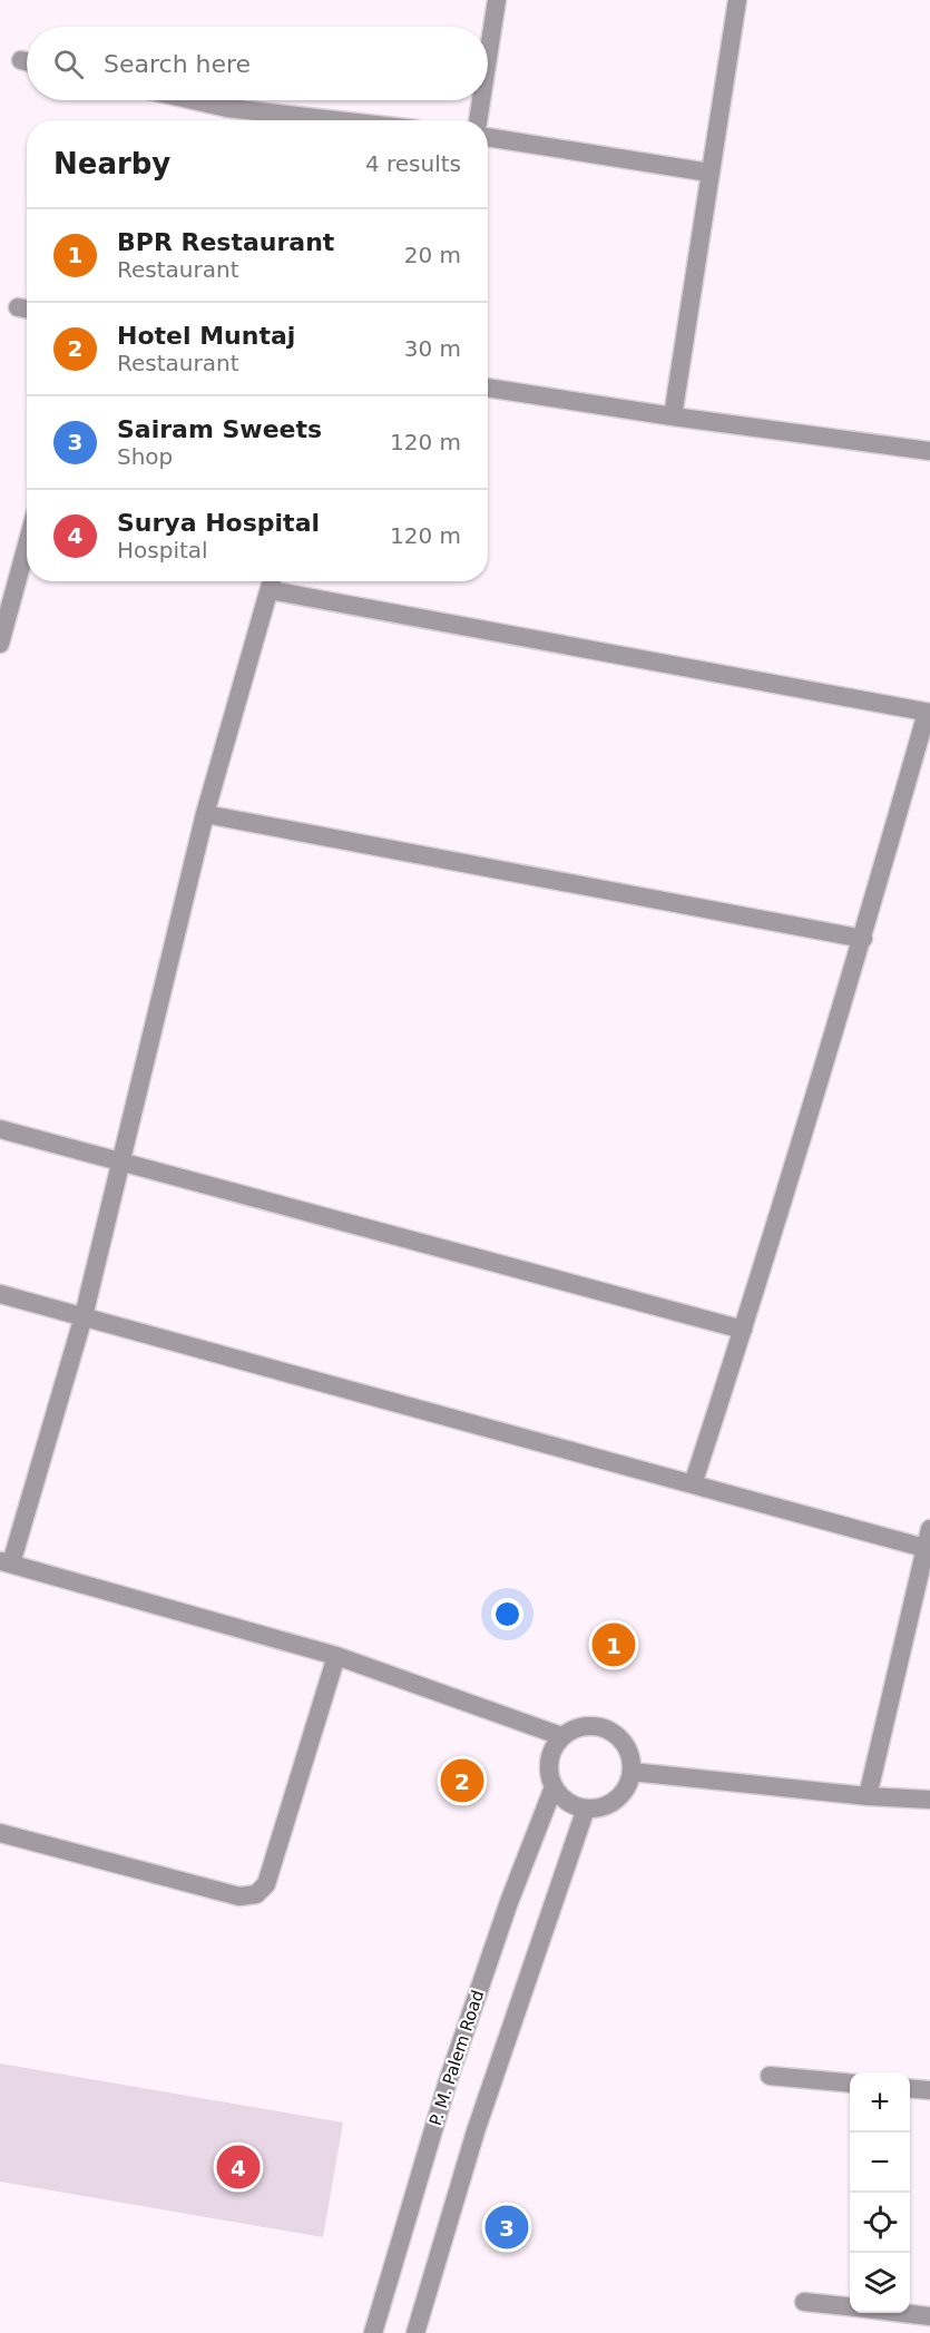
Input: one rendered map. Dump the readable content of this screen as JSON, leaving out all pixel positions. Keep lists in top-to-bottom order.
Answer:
{
  "streets": {
    "street": ["P. M. Palem Road"]
  },
  "page": {
    "search": "Search here",
    "heading": ["Nearby", "4 results"],
    "list": [
      {
        "mark": "1",
        "name": "BPR Restaurant",
        "note": "Restaurant",
        "value": "20 m"
      },
      {
        "mark": "2",
        "name": "Hotel Muntaj",
        "note": "Restaurant",
        "value": "30 m"
      },
      {
        "mark": "3",
        "name": "Sairam Sweets",
        "note": "Shop",
        "value": "120 m"
      },
      {
        "mark": "4",
        "name": "Surya Hospital",
        "note": "Hospital",
        "value": "120 m"
      }
    ],
    "pins": [
      "1",
      "2",
      "4",
      "3"
    ],
    "map_buttons": ["+", "−"]
  }
}
